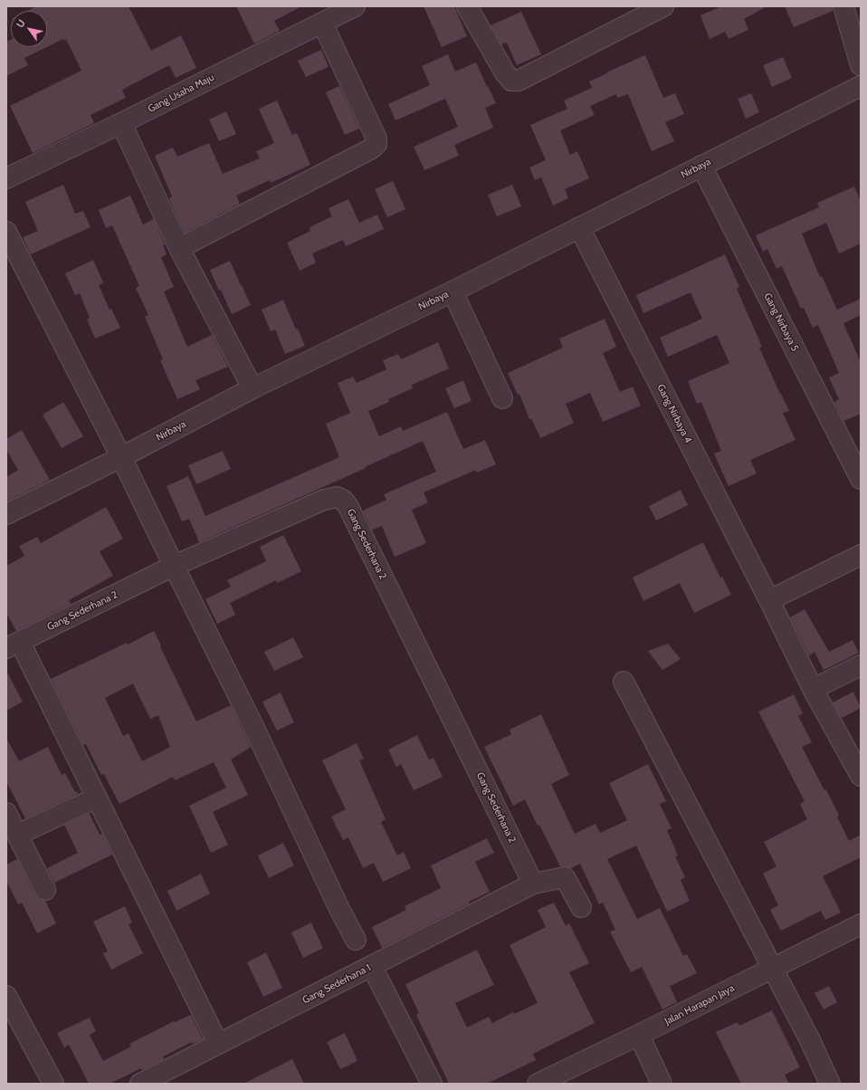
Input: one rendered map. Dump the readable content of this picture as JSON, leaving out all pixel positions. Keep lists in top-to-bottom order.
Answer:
{
  "streets": {
    "street": [
      "Gang Usaha Maju",
      "Nirbaya",
      "Gang Nirbaya 5",
      "Gang Nirbaya 4",
      "Gang Sederhana 2",
      "Gang Sederhana 1",
      "Jalan Harapan Jaya"
    ]
  },
  "crossings": [
    ["Nirbaya", "Gang Nirbaya 5"],
    ["Nirbaya", "Gang Nirbaya 4"],
    ["Gang Sederhana 2", "Gang Sederhana 1"]
  ],
  "north": "top left"
}
